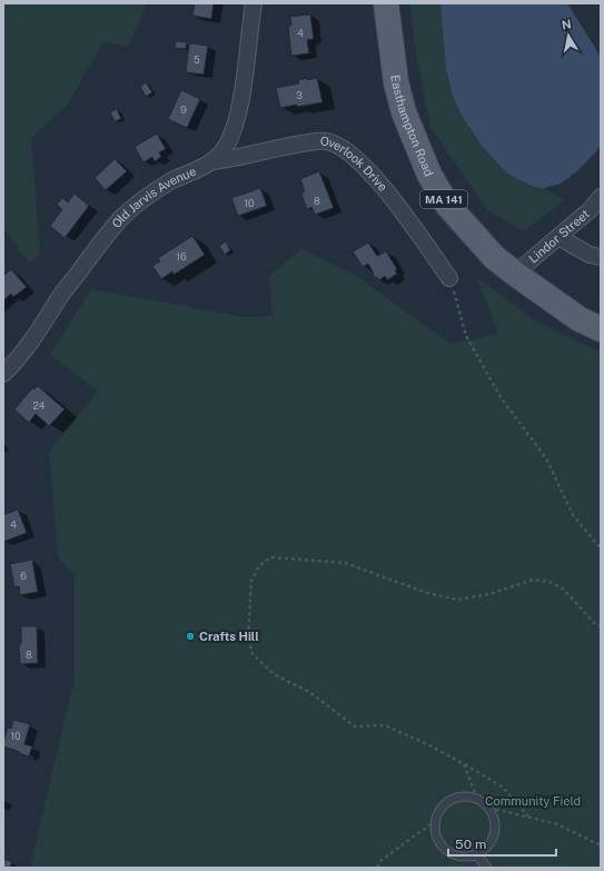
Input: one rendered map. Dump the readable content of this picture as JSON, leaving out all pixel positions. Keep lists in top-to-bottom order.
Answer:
{
  "streets": {
    "main road": ["Easthampton Road", "MA 141"],
    "street": ["Overlook Drive", "Old Jarvis Avenue", "Lindor Street"]
  },
  "crossings": [
    ["Easthampton Road", "Lindor Street"],
    ["Overlook Drive", "Old Jarvis Avenue"]
  ],
  "parks": ["Community Field"],
  "places": ["Crafts Hill"],
  "house_numbers": [
    "4",
    "5",
    "3",
    "9",
    "8",
    "10",
    "16",
    "24",
    "4",
    "6",
    "8",
    "10"
  ],
  "scale_bar": "50 m",
  "north": "top"
}
